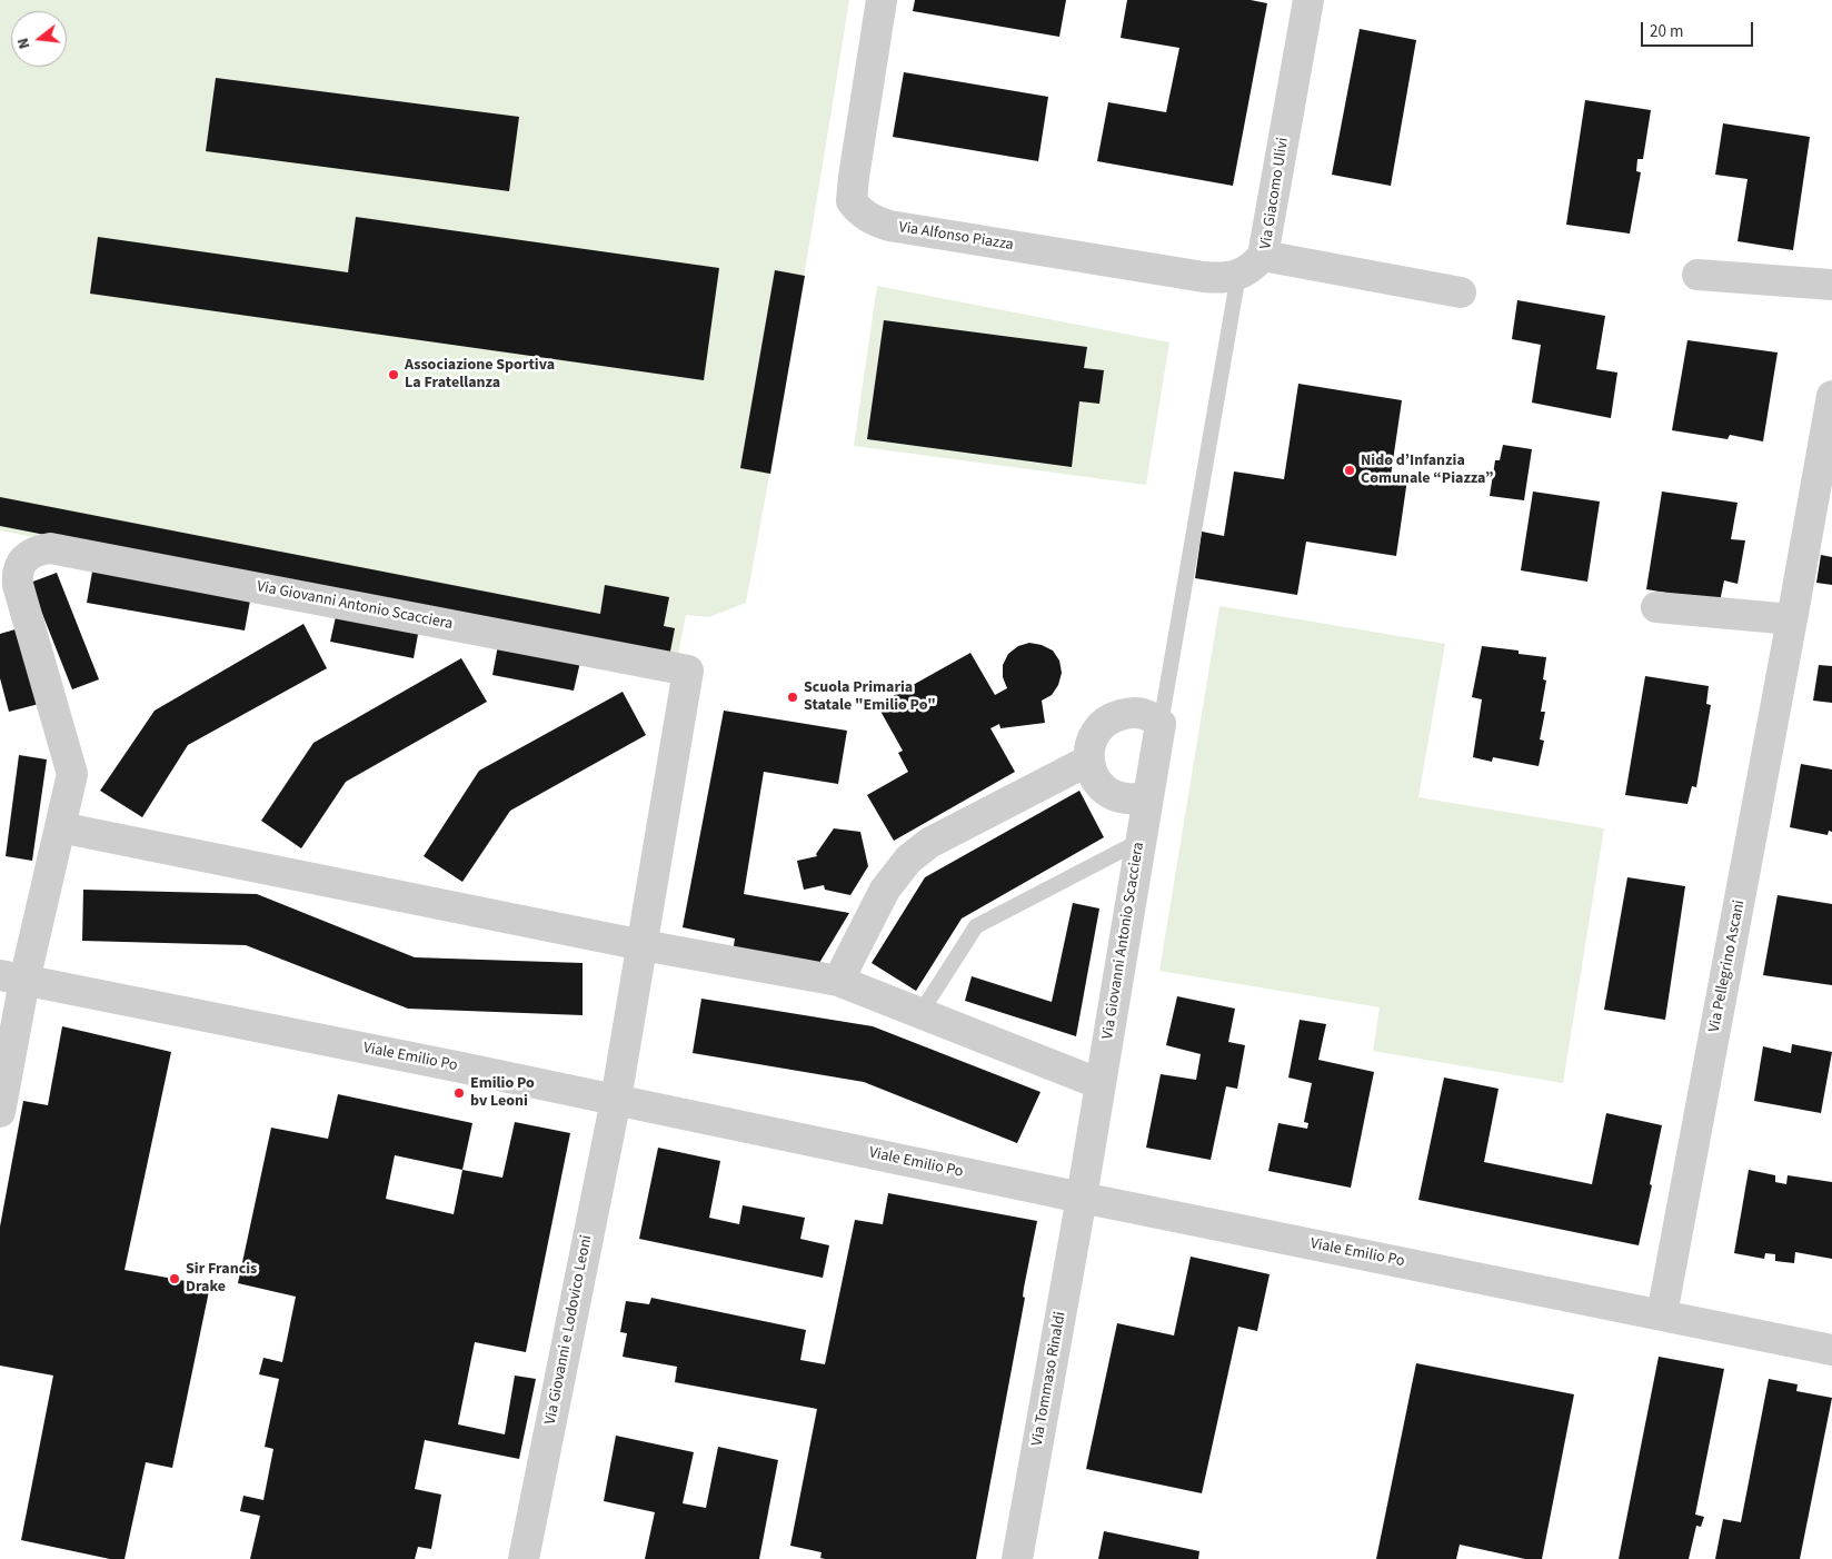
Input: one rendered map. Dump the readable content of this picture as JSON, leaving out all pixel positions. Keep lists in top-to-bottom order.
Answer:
{
  "streets": {
    "street": [
      "Via Giacomo Ulivi",
      "Via Alfonso Piazza",
      "Via Giovanni Antonio Scacciera",
      "Via Pellegrino Ascani",
      "Viale Emilio Po",
      "Via Giovanni e Lodovico Leoni",
      "Via Tommaso Rinaldi"
    ]
  },
  "crossings": [
    ["Via Giacomo Ulivi", "Via Alfonso Piazza"],
    ["Via Giovanni Antonio Scacciera", "Viale Emilio Po"],
    ["Via Giovanni Antonio Scacciera", "Via Giovanni e Lodovico Leoni"],
    ["Via Giovanni Antonio Scacciera", "Via Tommaso Rinaldi"],
    ["Via Pellegrino Ascani", "Viale Emilio Po"],
    ["Viale Emilio Po", "Via Giovanni e Lodovico Leoni"],
    ["Viale Emilio Po", "Via Tommaso Rinaldi"]
  ],
  "places": [
    "Associazione Sportiva La Fratellanza",
    "Nido d’Infanzia Comunale “Piazza”",
    "Scuola Primaria Statale \"Emilio Po\"",
    "Emilio Po bv Leoni",
    "Sir Francis Drake"
  ],
  "scale_bar": "20 m",
  "north": "left"
}
